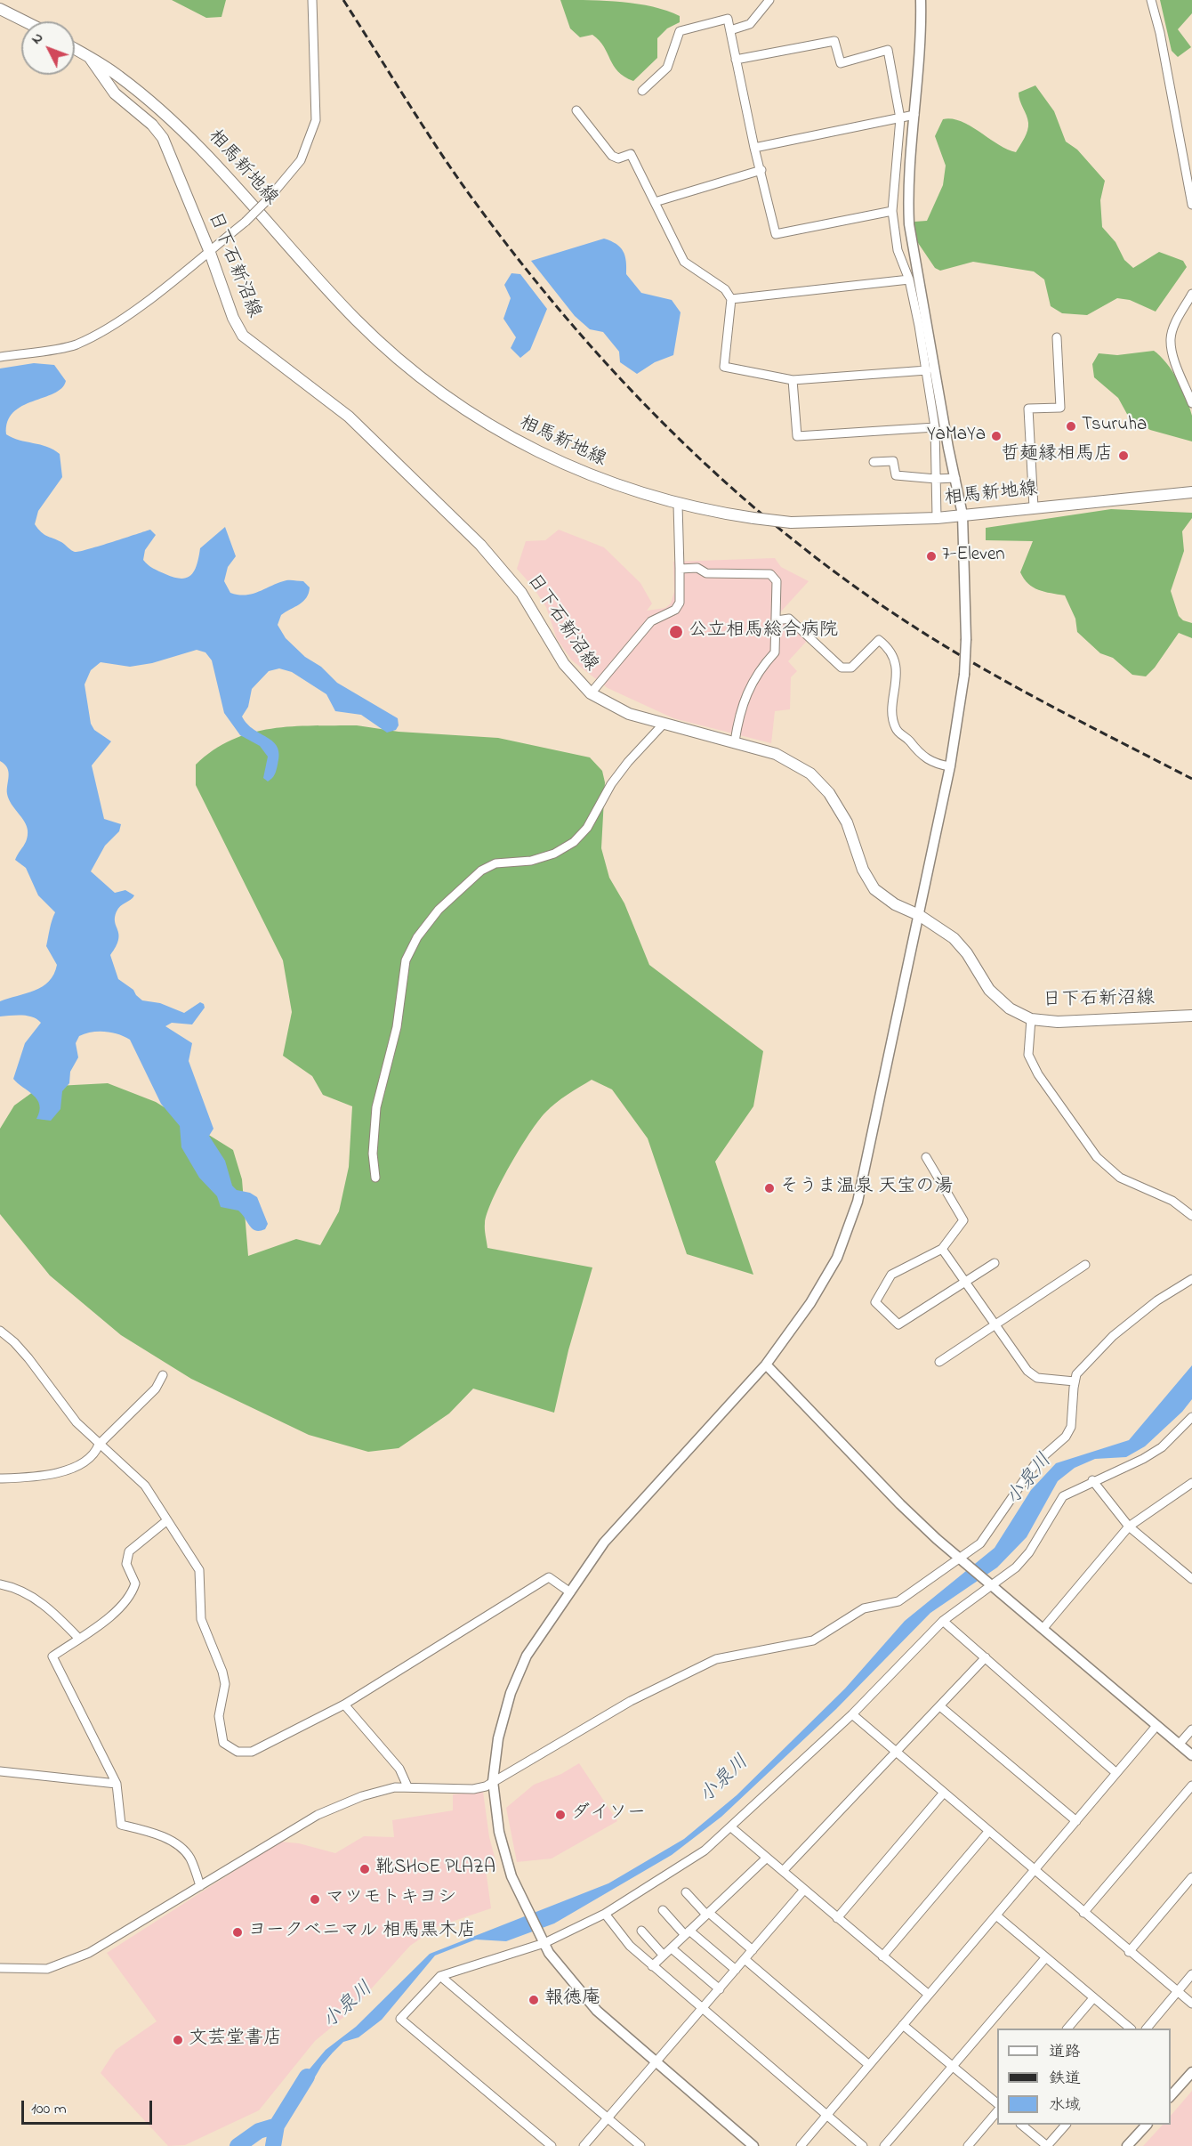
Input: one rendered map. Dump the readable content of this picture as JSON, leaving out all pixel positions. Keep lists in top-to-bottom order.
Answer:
{
  "streets": {
    "main road": ["相馬新地線", "日下石新沼線"]
  },
  "crossings": [
    ["相馬新地線", "日下石新沼線"]
  ],
  "water": ["小泉川"],
  "places": [
    "Tsuruha",
    "YaMaYa",
    "哲麺縁相馬店",
    "7-Eleven",
    "公立相馬総合病院",
    "そうま温泉 天宝の湯",
    "ダイソー",
    "靴SHOE PLAZA",
    "マツモトキヨシ",
    "ヨークベニマル 相馬黒木店",
    "報徳庵",
    "文芸堂書店"
  ],
  "legend": ["道路", "鉄道", "水域"],
  "scale_bar": "100 m",
  "north": "top left"
}
